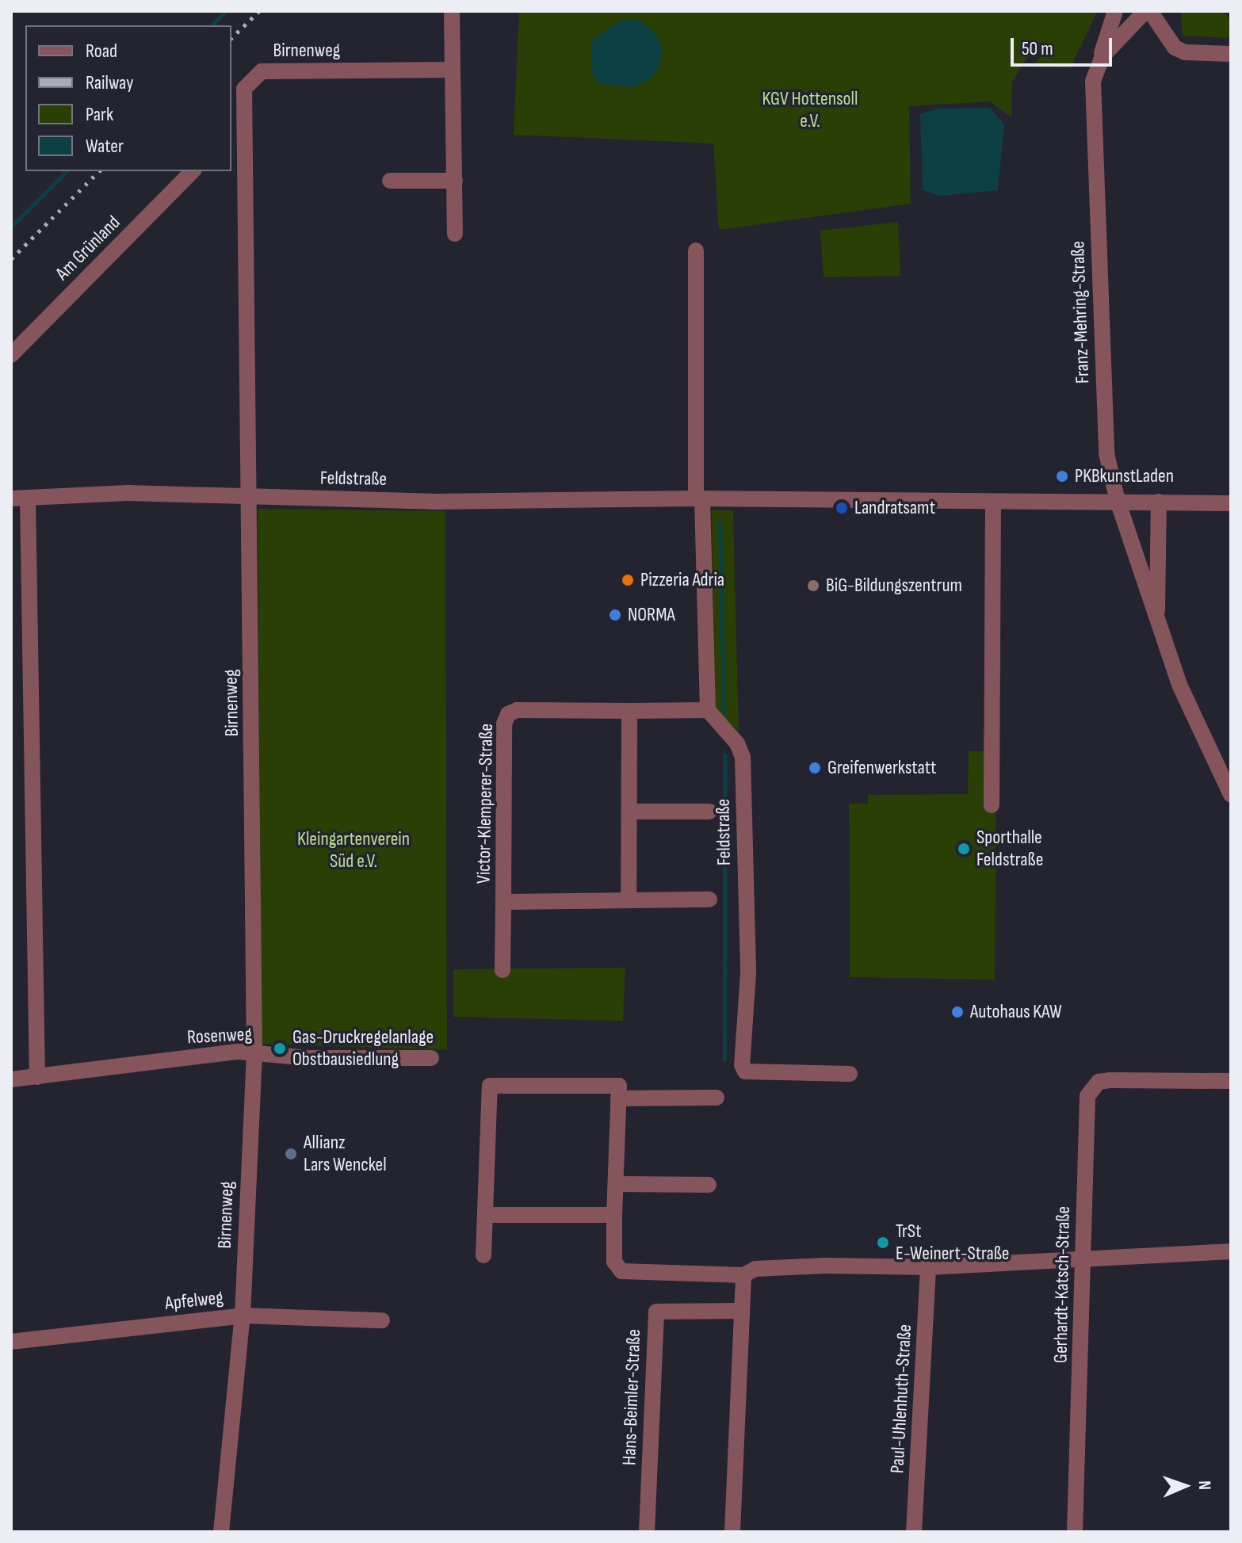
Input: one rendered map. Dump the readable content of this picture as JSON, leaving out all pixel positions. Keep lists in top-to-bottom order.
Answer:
{
  "streets": {
    "street": [
      "Birnenweg",
      "Am Grünland",
      "Franz-Mehring-Straße",
      "Feldstraße",
      "Victor-Klemperer-Straße",
      "Rosenweg",
      "Gerhardt-Katsch-Straße",
      "Apfelweg",
      "Hans-Beimler-Straße",
      "Paul-Uhlenhuth-Straße"
    ]
  },
  "crossings": [
    ["Birnenweg", "Feldstraße"],
    ["Birnenweg", "Rosenweg"],
    ["Birnenweg", "Apfelweg"],
    ["Franz-Mehring-Straße", "Feldstraße"],
    ["Feldstraße", "Victor-Klemperer-Straße"]
  ],
  "parks": ["KGV Hottensoll e.V.", "Kleingartenverein Süd e.V."],
  "places": [
    "PKBkunstLaden",
    "Landratsamt",
    "Pizzeria Adria",
    "BiG-Bildungszentrum",
    "NORMA",
    "Greifenwerkstatt",
    "Sporthalle Feldstraße",
    "Autohaus KAW",
    "Gas-Druckregelanlage Obstbausiedlung",
    "Allianz Lars Wenckel",
    "TrSt E-Weinert-Straße"
  ],
  "legend": [
    "Road",
    "Railway",
    "Park",
    "Water"
  ],
  "scale_bar": "50 m",
  "north": "right"
}
